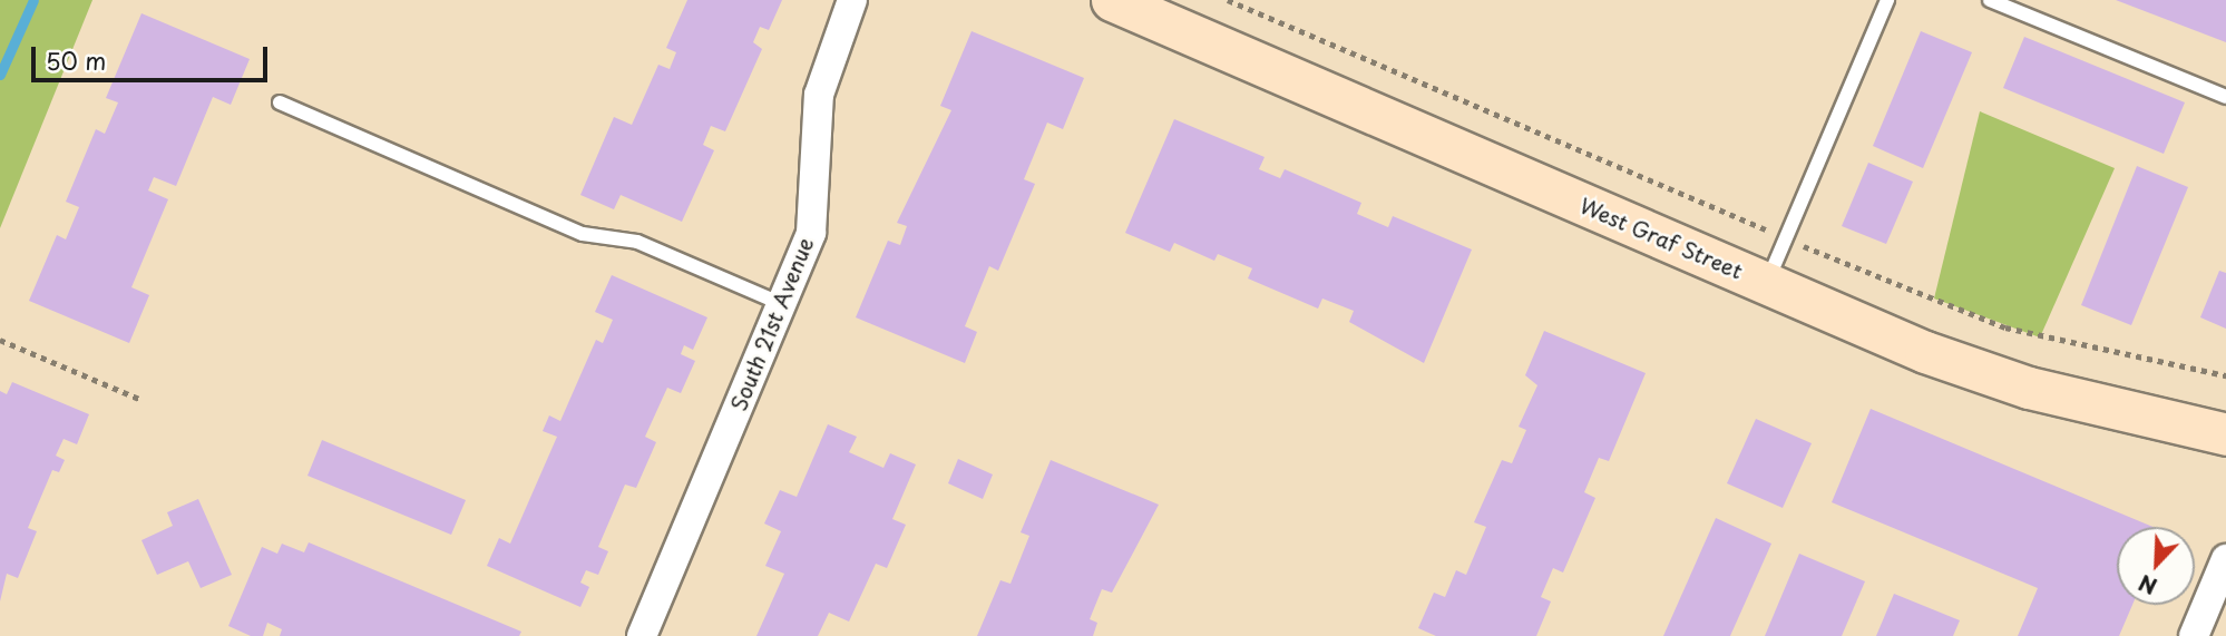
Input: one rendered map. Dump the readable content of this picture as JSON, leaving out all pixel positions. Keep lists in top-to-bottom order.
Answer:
{
  "streets": {
    "street": ["West Graf Street", "South 21st Avenue"]
  },
  "scale_bar": "50 m",
  "north": "bottom left"
}
